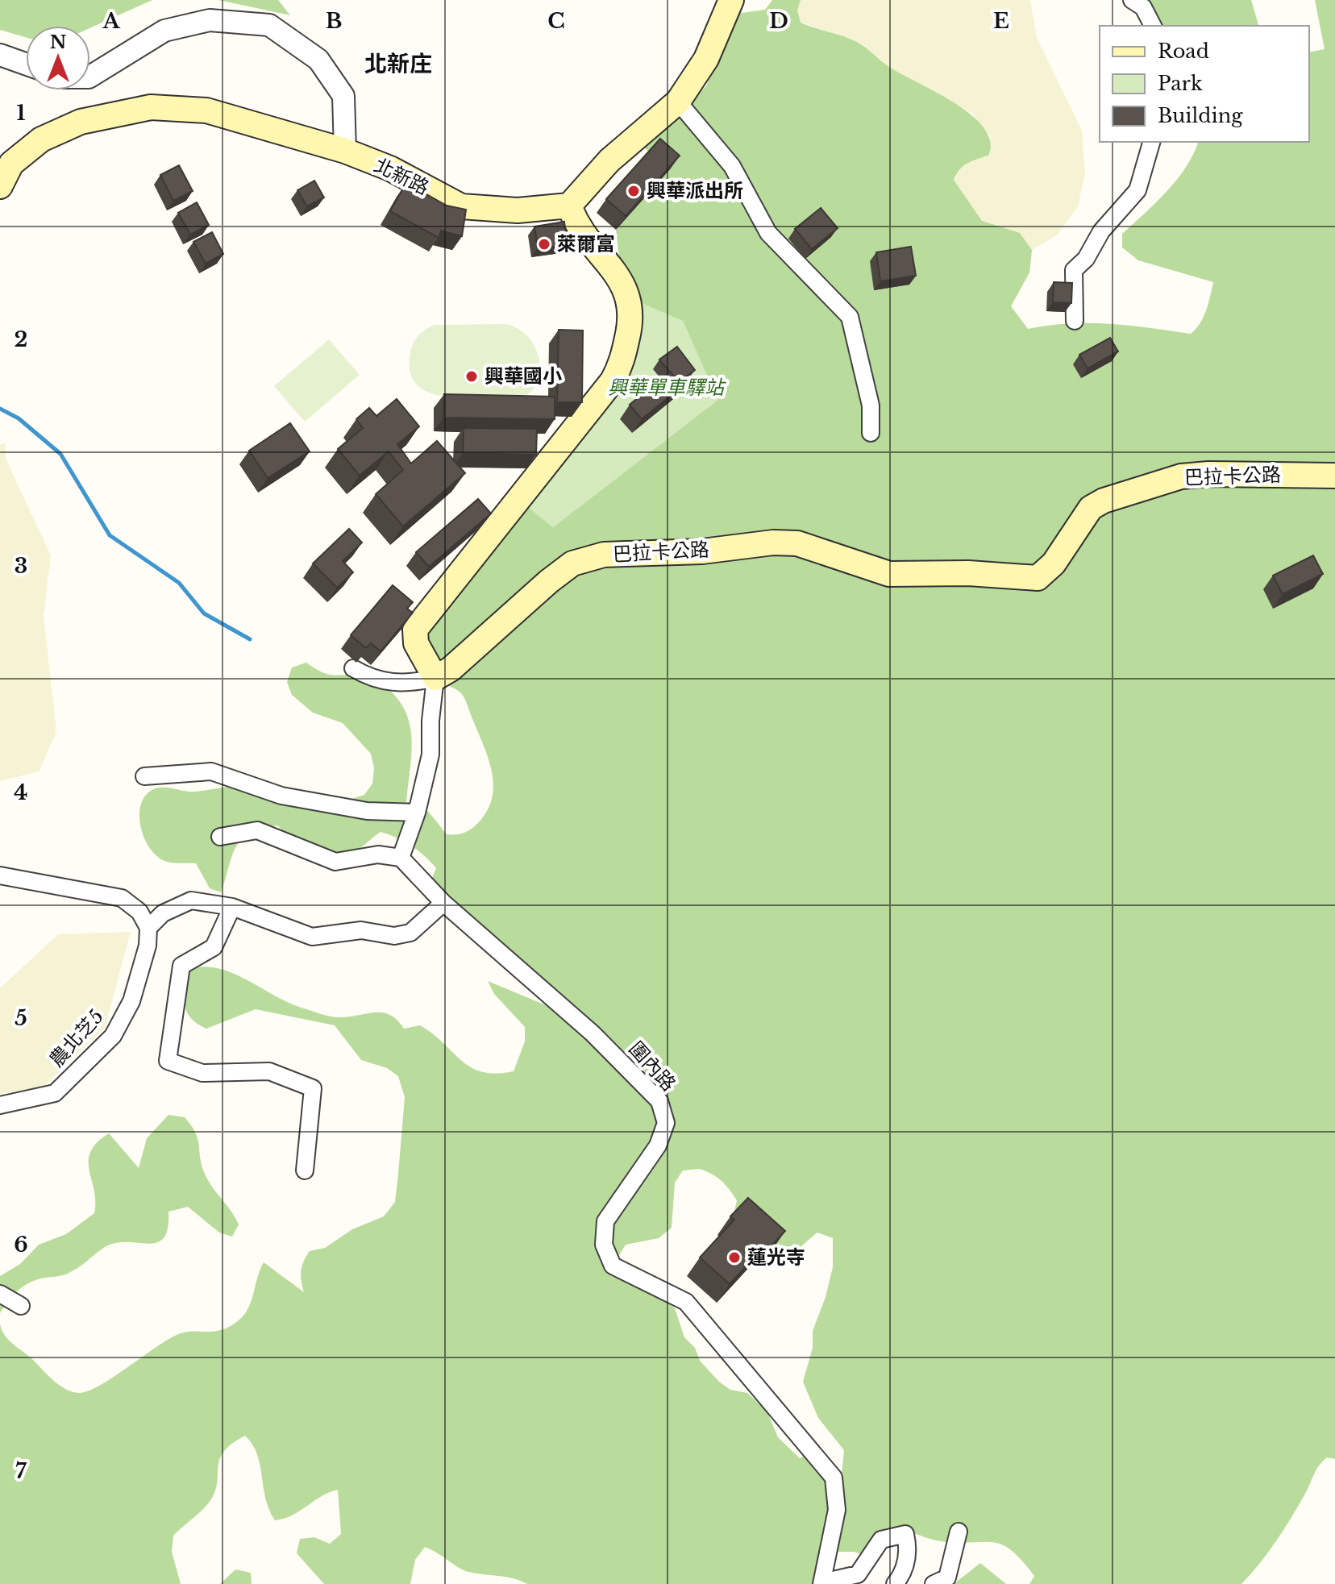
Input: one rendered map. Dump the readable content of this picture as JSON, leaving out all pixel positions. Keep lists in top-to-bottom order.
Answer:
{
  "streets": {
    "main road": ["北新路", "巴拉卡公路"],
    "street": ["農北芝5", "圍內路"]
  },
  "districts": ["北新庄"],
  "parks": ["興華單車驛站"],
  "places": [
    "興華派出所",
    "萊爾富",
    "興華國小",
    "蓮光寺"
  ],
  "legend": ["Road", "Park", "Building"],
  "north": "top",
  "grid": {
    "columns": [
      "A",
      "B",
      "C",
      "D",
      "E"
    ],
    "rows": [
      "1",
      "2",
      "3",
      "4",
      "5",
      "6",
      "7"
    ]
  }
}
